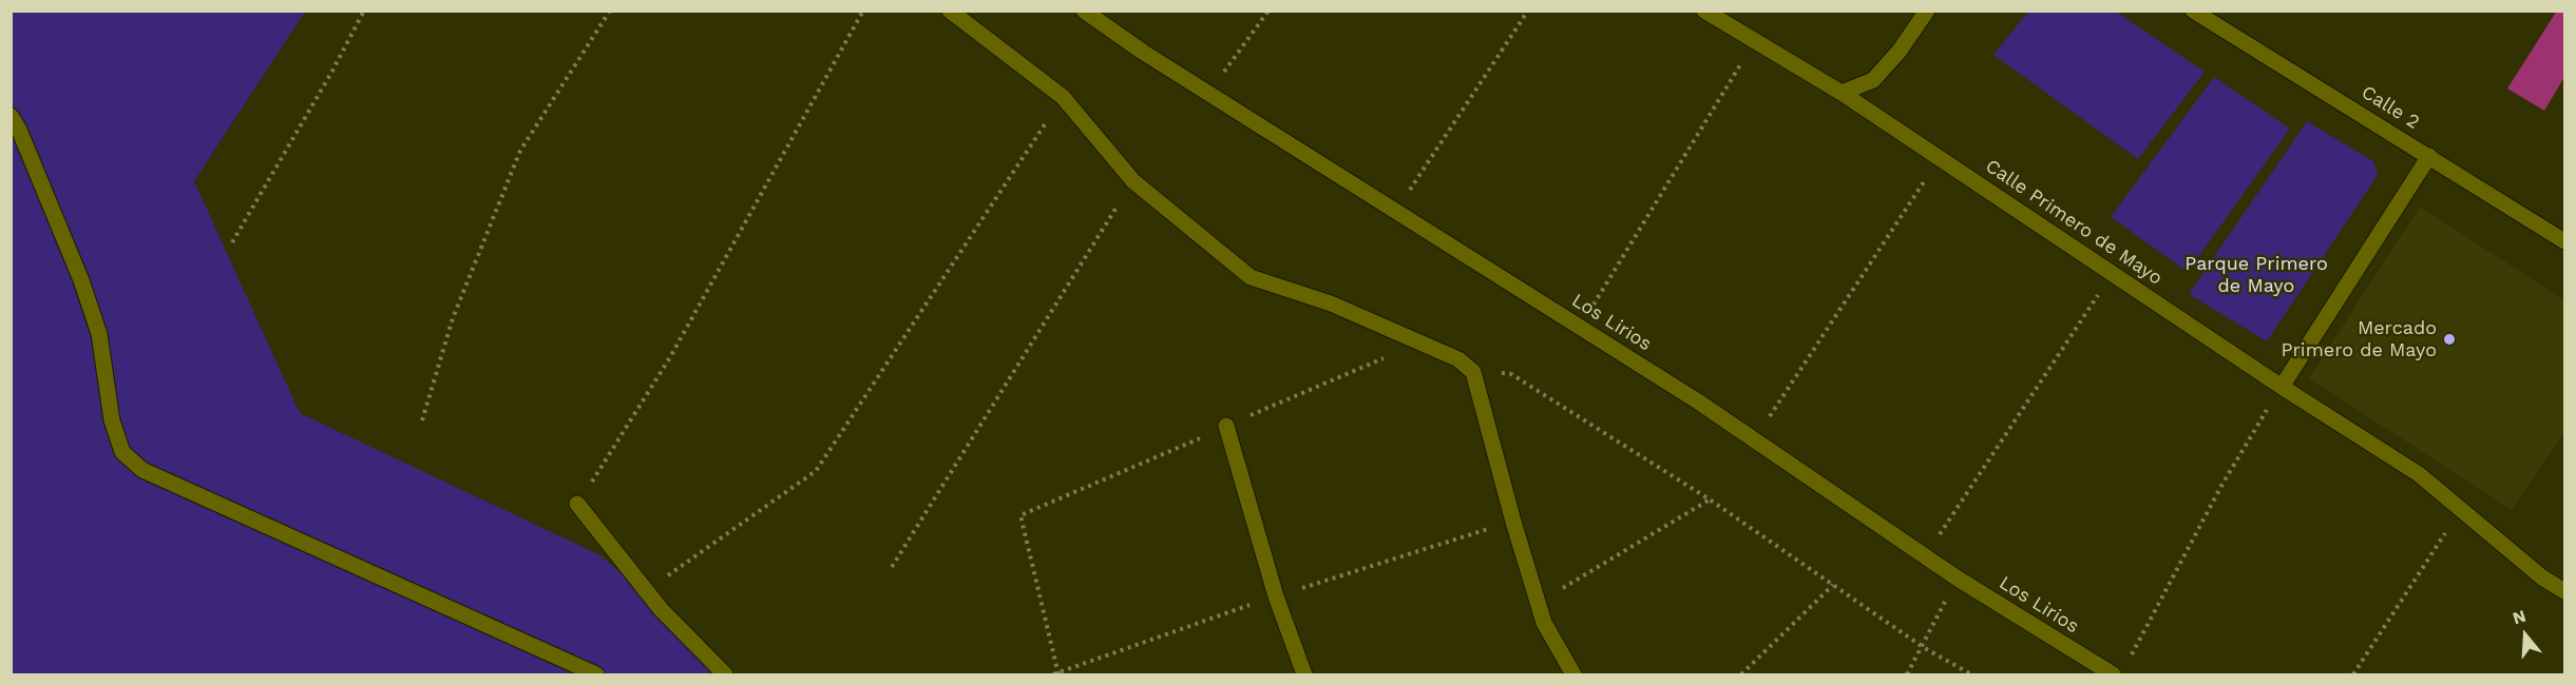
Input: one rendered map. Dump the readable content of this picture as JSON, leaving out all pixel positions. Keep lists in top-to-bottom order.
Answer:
{
  "streets": {
    "street": ["Calle 2", "Calle Primero de Mayo", "Los Lirios"]
  },
  "parks": ["Parque Primero de Mayo"],
  "places": ["Mercado Primero de Mayo"],
  "north": "top"
}
